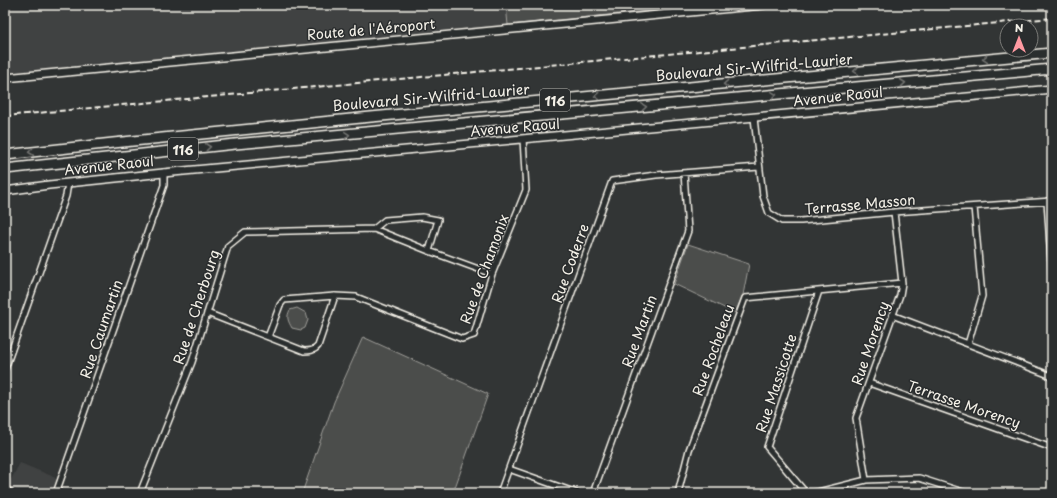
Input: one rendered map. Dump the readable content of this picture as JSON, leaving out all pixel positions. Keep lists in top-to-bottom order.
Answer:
{
  "streets": {
    "highway": ["Boulevard Sir-Wilfrid-Laurier", "116"],
    "street": [
      "Route de l'Aéroport",
      "Avenue Raoul",
      "Terrasse Masson",
      "Rue Coderre",
      "Rue de Chamonix",
      "Rue de Cherbourg",
      "Rue Caumartin",
      "Rue Martin",
      "Rue Morency",
      "Rue Rocheleau",
      "Rue Massicotte",
      "Terrasse Morency"
    ]
  },
  "crossings": [
    ["Avenue Raoul", "Terrasse Masson"],
    ["Avenue Raoul", "Rue de Chamonix"],
    ["Avenue Raoul", "Rue Caumartin"],
    ["Terrasse Masson", "Rue Coderre"],
    ["Terrasse Masson", "Rue Morency"],
    ["Rue Coderre", "Rue Martin"],
    ["Rue de Chamonix", "Rue de Cherbourg"],
    ["Rue Morency", "Rue Rocheleau"],
    ["Rue Morency", "Terrasse Morency"],
    ["Rue Rocheleau", "Rue Massicotte"]
  ],
  "north": "top"
}
